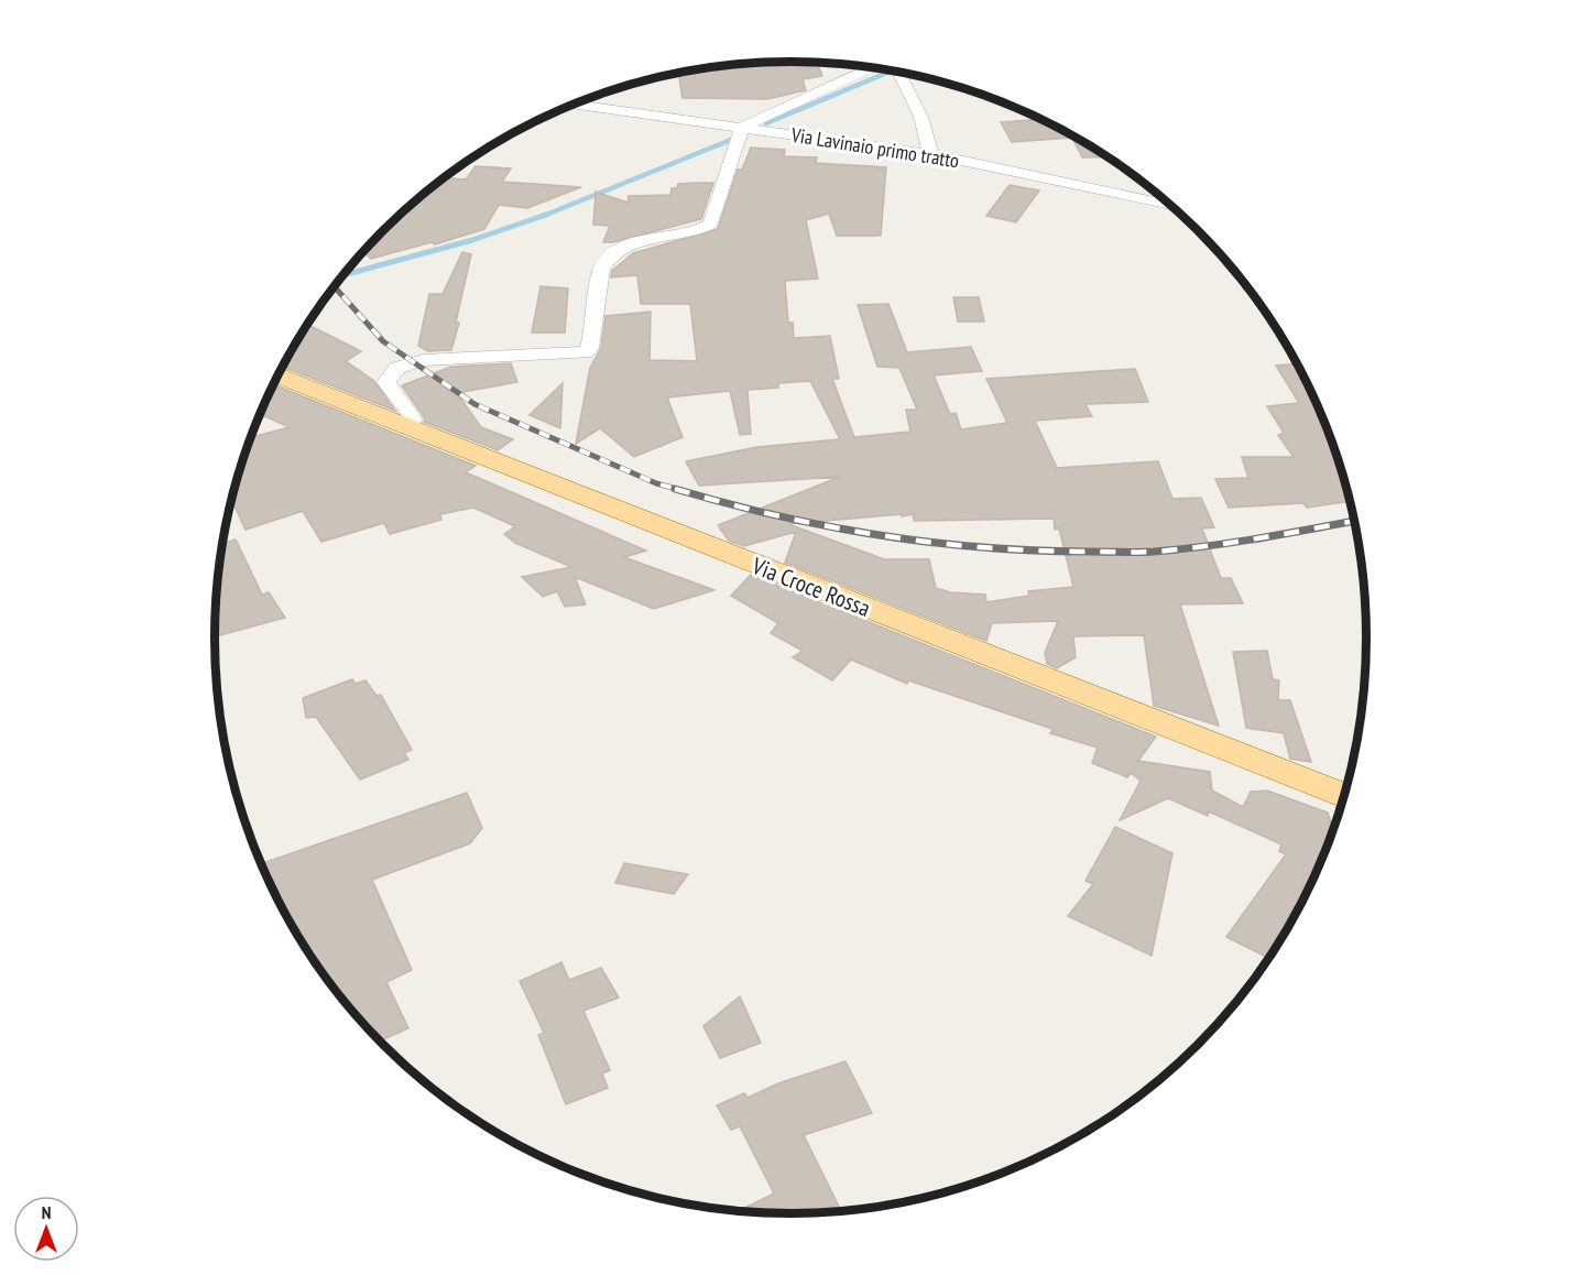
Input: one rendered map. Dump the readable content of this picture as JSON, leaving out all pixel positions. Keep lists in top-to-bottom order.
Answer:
{
  "streets": {
    "main road": ["Via Croce Rossa"],
    "street": ["Via Lavinaio primo tratto"]
  },
  "north": "top"
}
